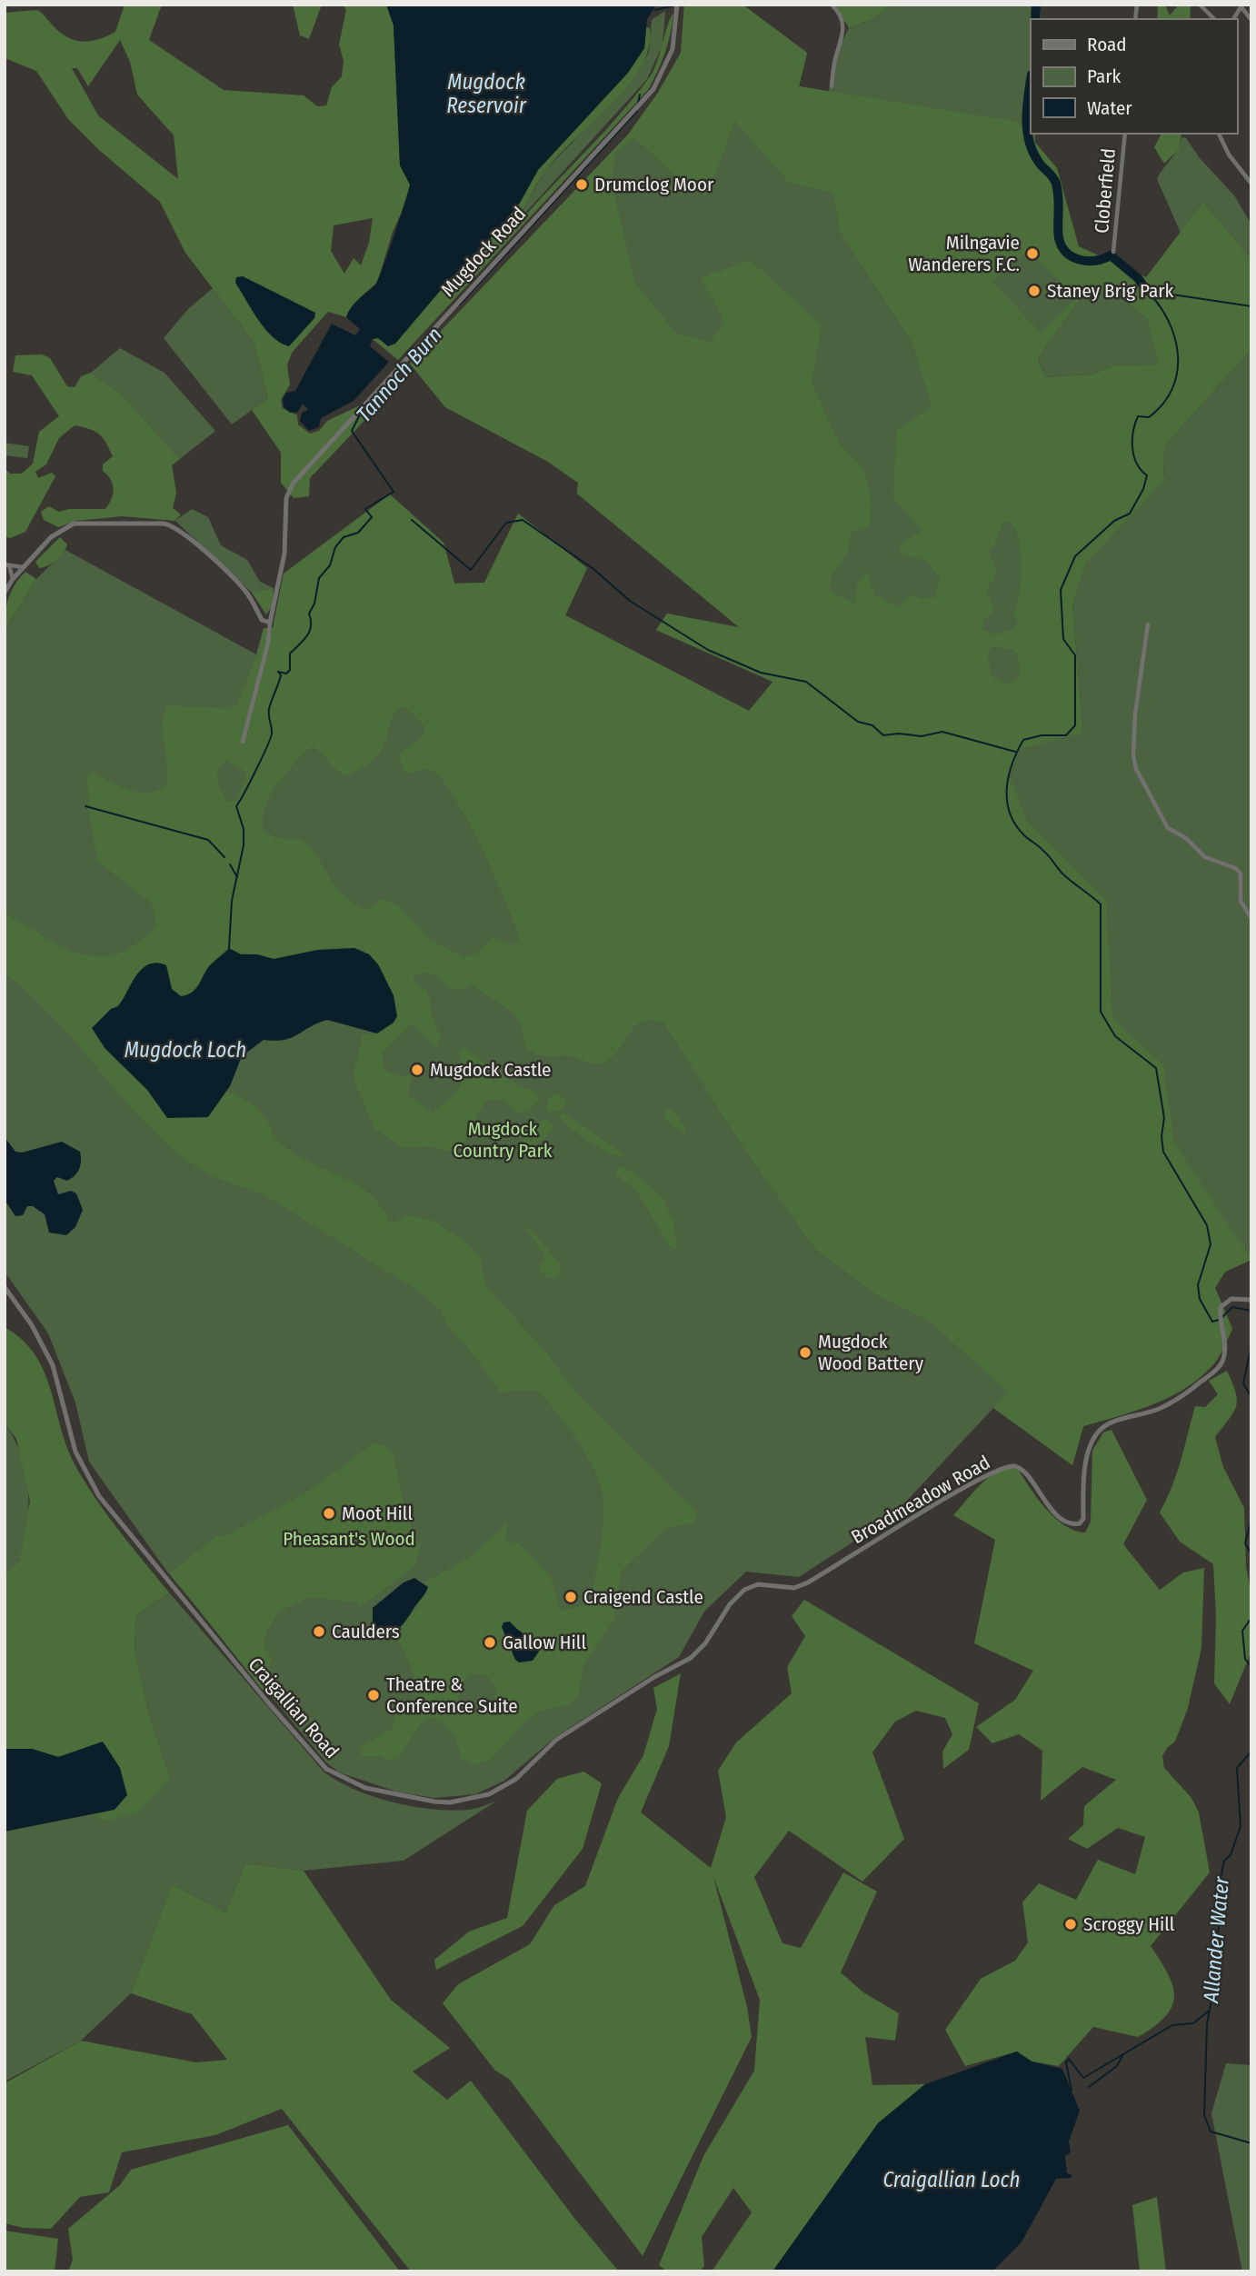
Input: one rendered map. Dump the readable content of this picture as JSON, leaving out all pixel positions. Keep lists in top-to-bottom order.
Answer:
{
  "streets": {
    "street": [
      "Cloberfield",
      "Mugdock Road",
      "Broadmeadow Road",
      "Craigallian Road"
    ]
  },
  "crossings": [
    ["Broadmeadow Road", "Craigallian Road"]
  ],
  "water": [
    "Mugdock Reservoir",
    "Tannoch Burn",
    "Mugdock Loch",
    "Allander Water",
    "Craigallian Loch"
  ],
  "parks": ["Mugdock Country Park", "Pheasant's Wood"],
  "places": [
    "Drumclog Moor",
    "Milngavie Wanderers F.C.",
    "Staney Brig Park",
    "Mugdock Castle",
    "Mugdock Wood Battery",
    "Moot Hill",
    "Craigend Castle",
    "Caulders",
    "Gallow Hill",
    "Theatre & Conference Suite",
    "Scroggy Hill"
  ],
  "legend": ["Road", "Park", "Water"]
}
